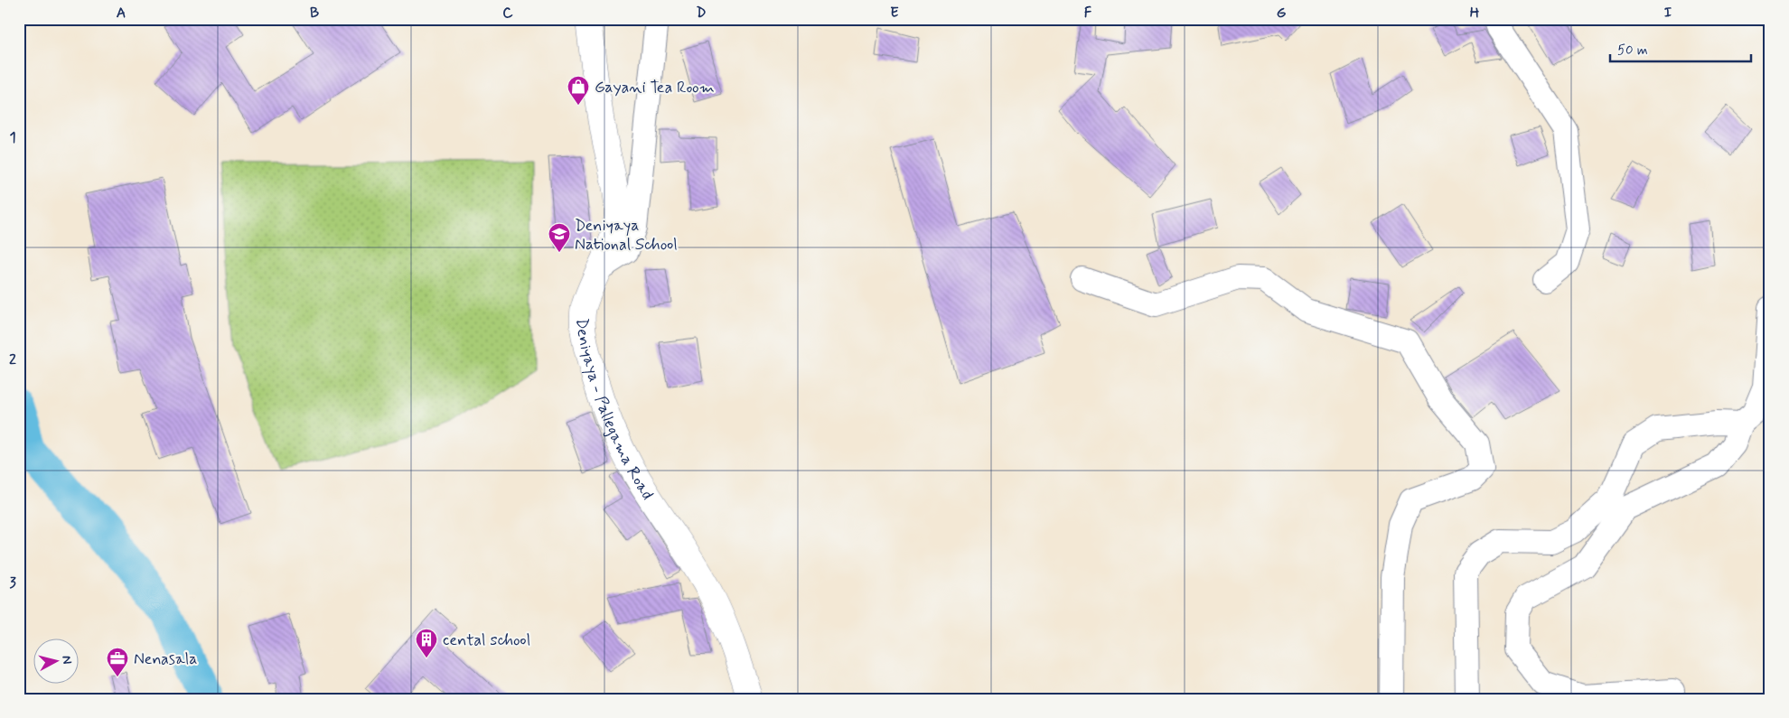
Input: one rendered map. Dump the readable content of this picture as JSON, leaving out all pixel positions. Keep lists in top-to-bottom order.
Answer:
{
  "streets": {
    "main road": ["Deniyaya - Pallegama Road"]
  },
  "places": {
    "shop": ["Gayani Tea Room"],
    "school or university": ["Deniyaya National School"],
    "building": ["cental school"],
    "office": ["Nenasala"]
  },
  "scale_bar": "50 m",
  "north": "right",
  "grid": {
    "columns": [
      "A",
      "B",
      "C",
      "D",
      "E",
      "F",
      "G",
      "H",
      "I"
    ],
    "rows": ["1", "2", "3"]
  }
}
